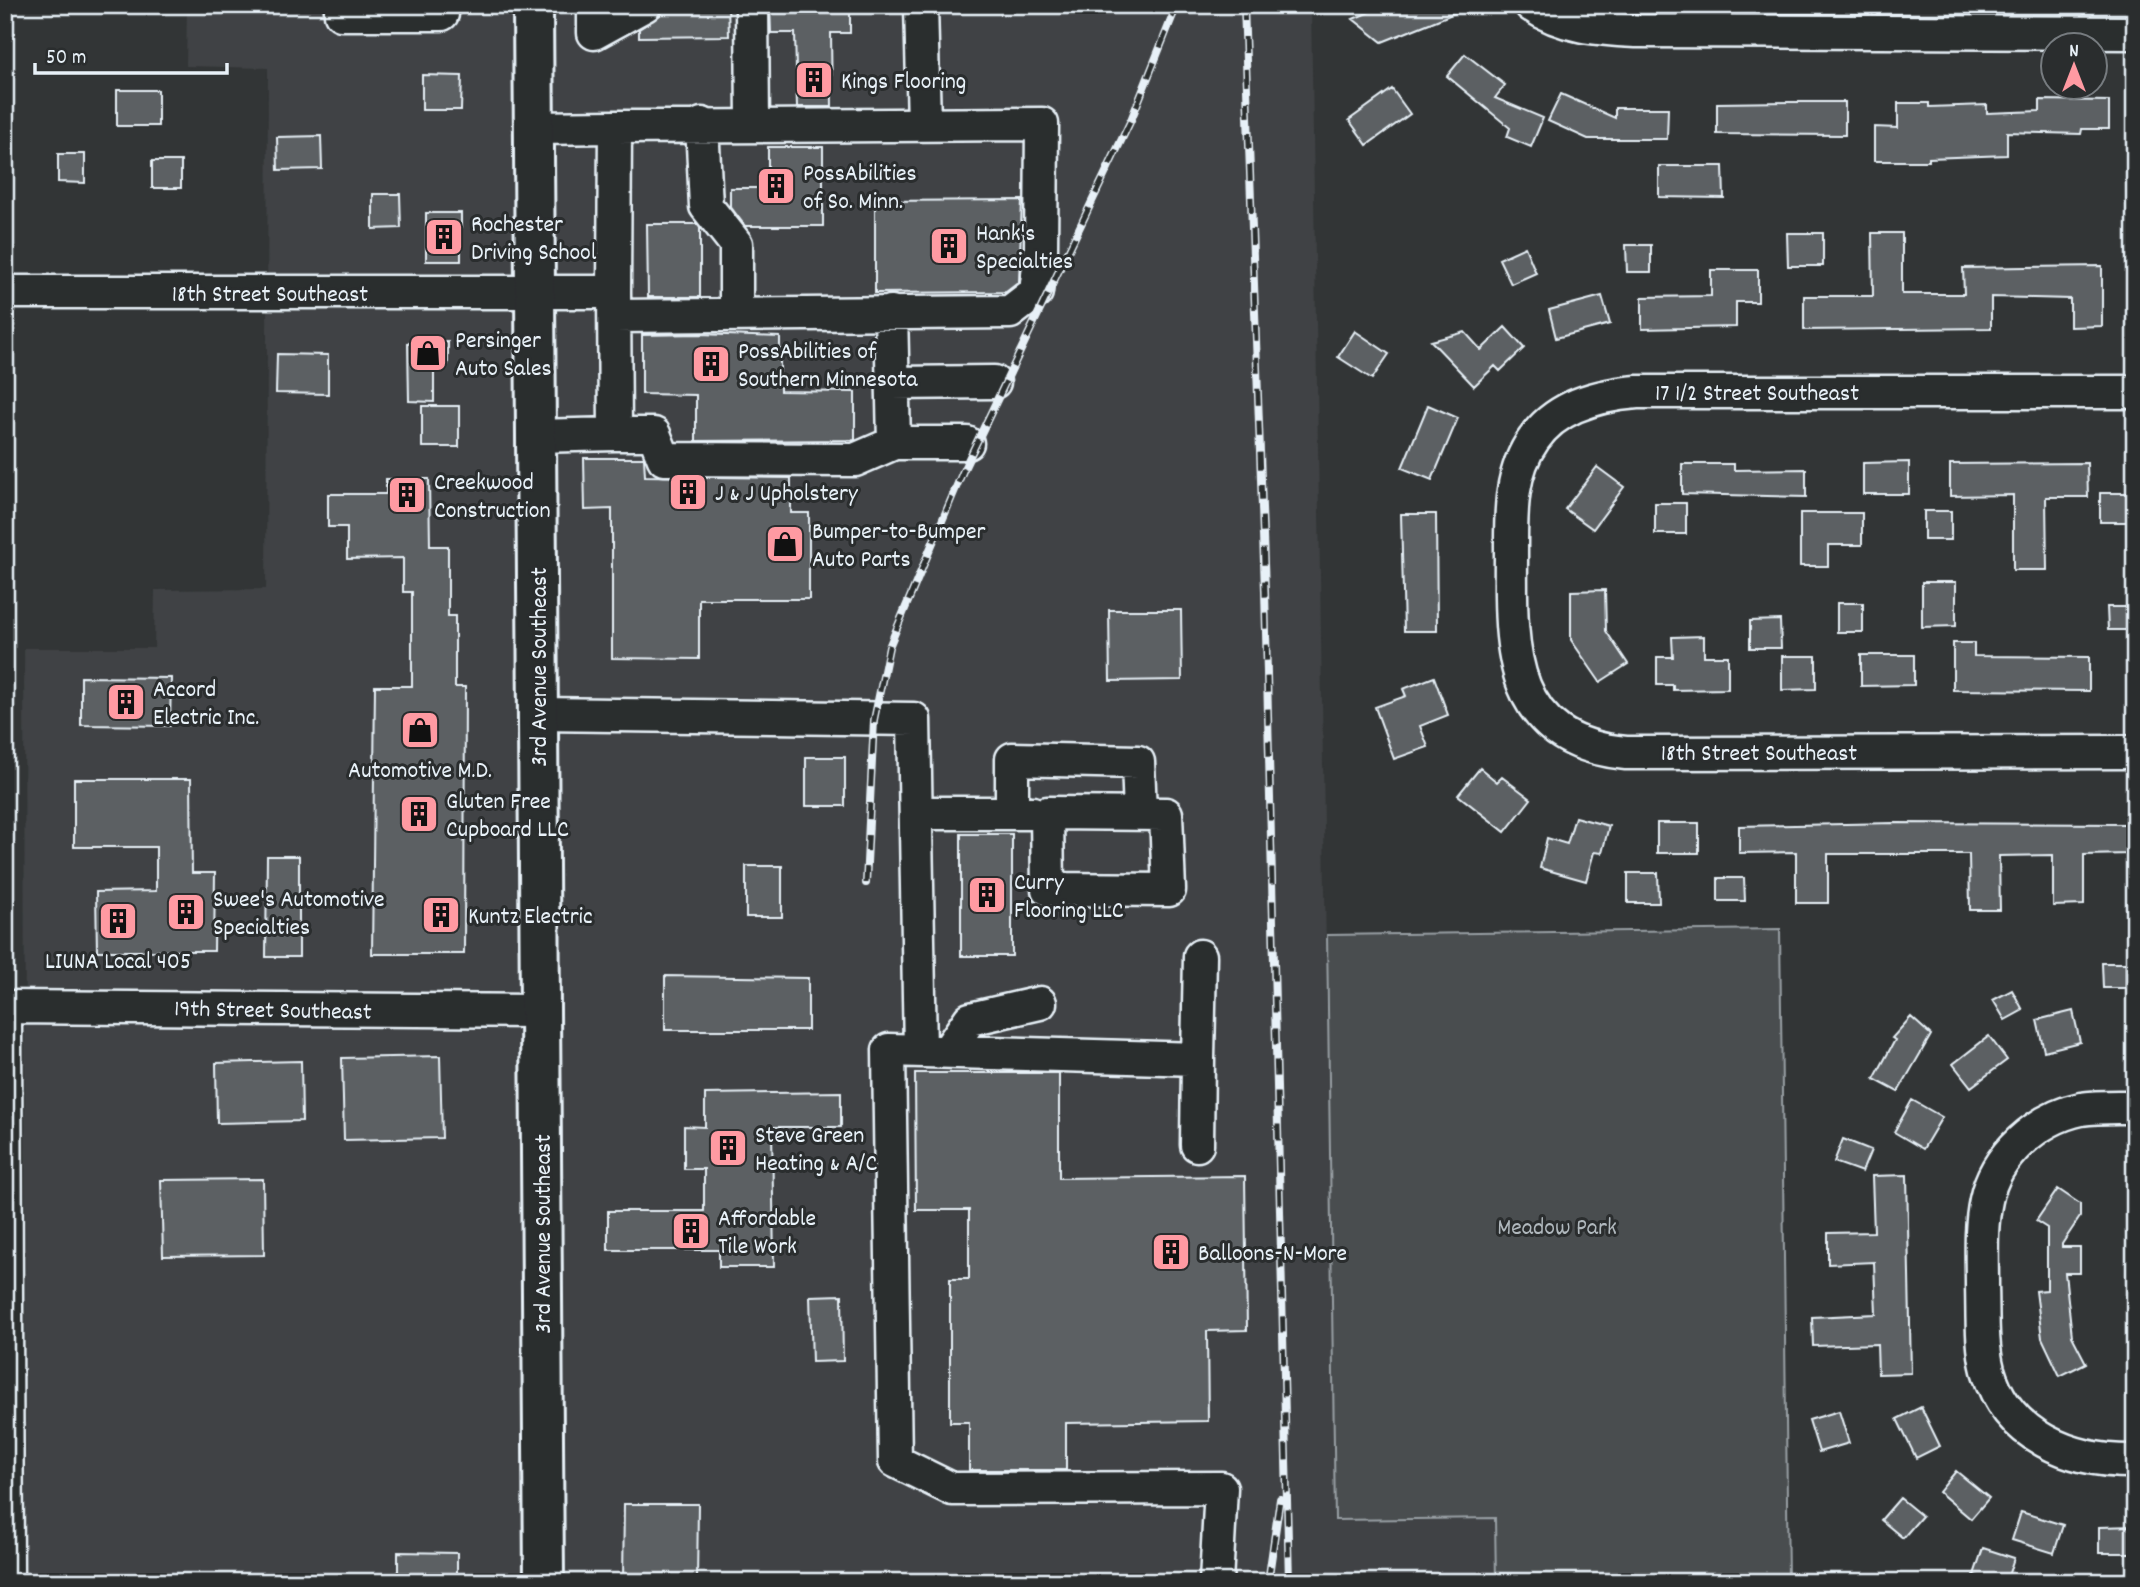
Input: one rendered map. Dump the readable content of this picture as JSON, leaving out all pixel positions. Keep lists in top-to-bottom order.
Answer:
{
  "streets": {
    "main road": ["3rd Avenue Southeast"],
    "street": ["18th Street Southeast", "17 1/2 Street Southeast", "19th Street Southeast"]
  },
  "crossings": [
    ["18th Street Southeast", "17 1/2 Street Southeast"],
    ["18th Street Southeast", "3rd Avenue Southeast"],
    ["3rd Avenue Southeast", "19th Street Southeast"]
  ],
  "parks": ["Meadow Park"],
  "places": {
    "building": [
      "Kings Flooring",
      "PossAbilities of So. Minn.",
      "Rochester Driving School",
      "Hank's Specialties",
      "PossAbilities of Southern Minnesota",
      "J & J Upholstery",
      "Creekwood Construction",
      "Accord Electric Inc.",
      "Gluten Free Cupboard LLC",
      "Curry Flooring LLC",
      "Swee's Automotive Specialties",
      "Kuntz Electric",
      "LIUNA Local 405",
      "Steve Green Heating & A/C",
      "Affordable Tile Work",
      "Balloons-N-More"
    ],
    "shop": ["Persinger Auto Sales", "Bumper-to-Bumper Auto Parts", "Automotive M.D."]
  },
  "scale_bar": "50 m",
  "north": "top"
}
